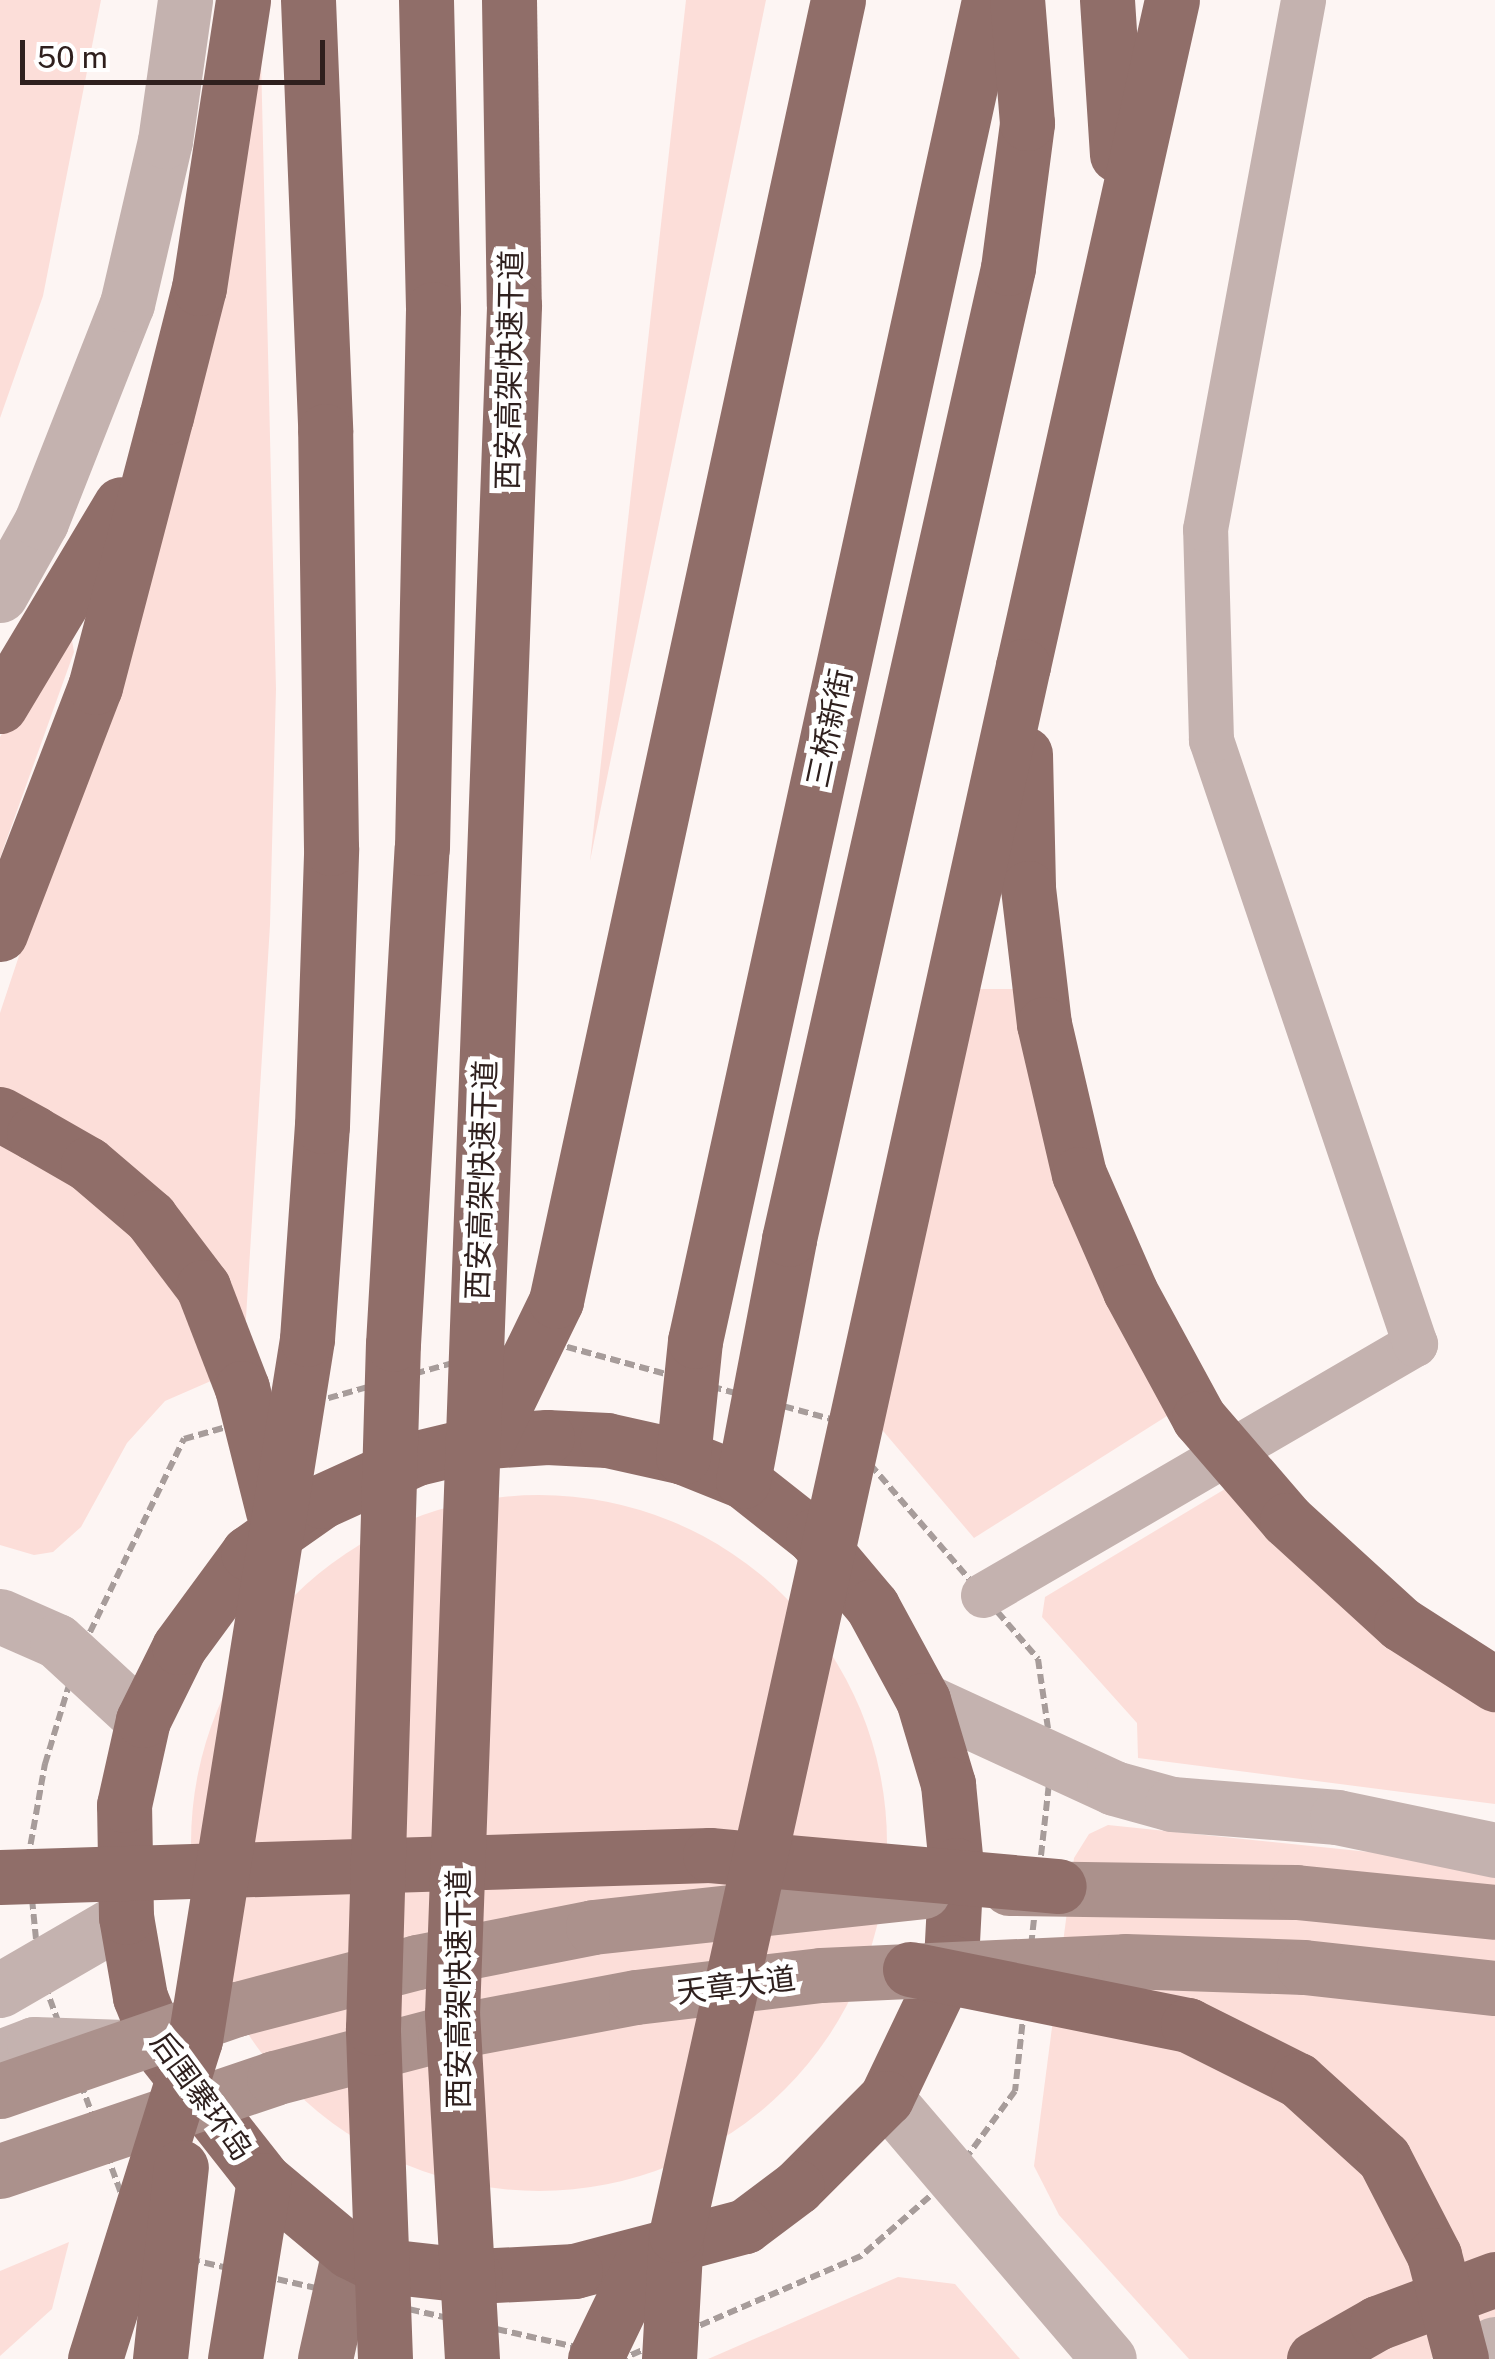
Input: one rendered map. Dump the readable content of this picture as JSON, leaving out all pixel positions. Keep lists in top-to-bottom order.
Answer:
{
  "streets": {
    "highway": ["西安高架快速干道", "三桥新街", "后围寨环岛"],
    "main road": ["天章大道"]
  },
  "crossings": [
    ["三桥新街", "后围寨环岛"]
  ],
  "scale_bar": "50 m"
}
